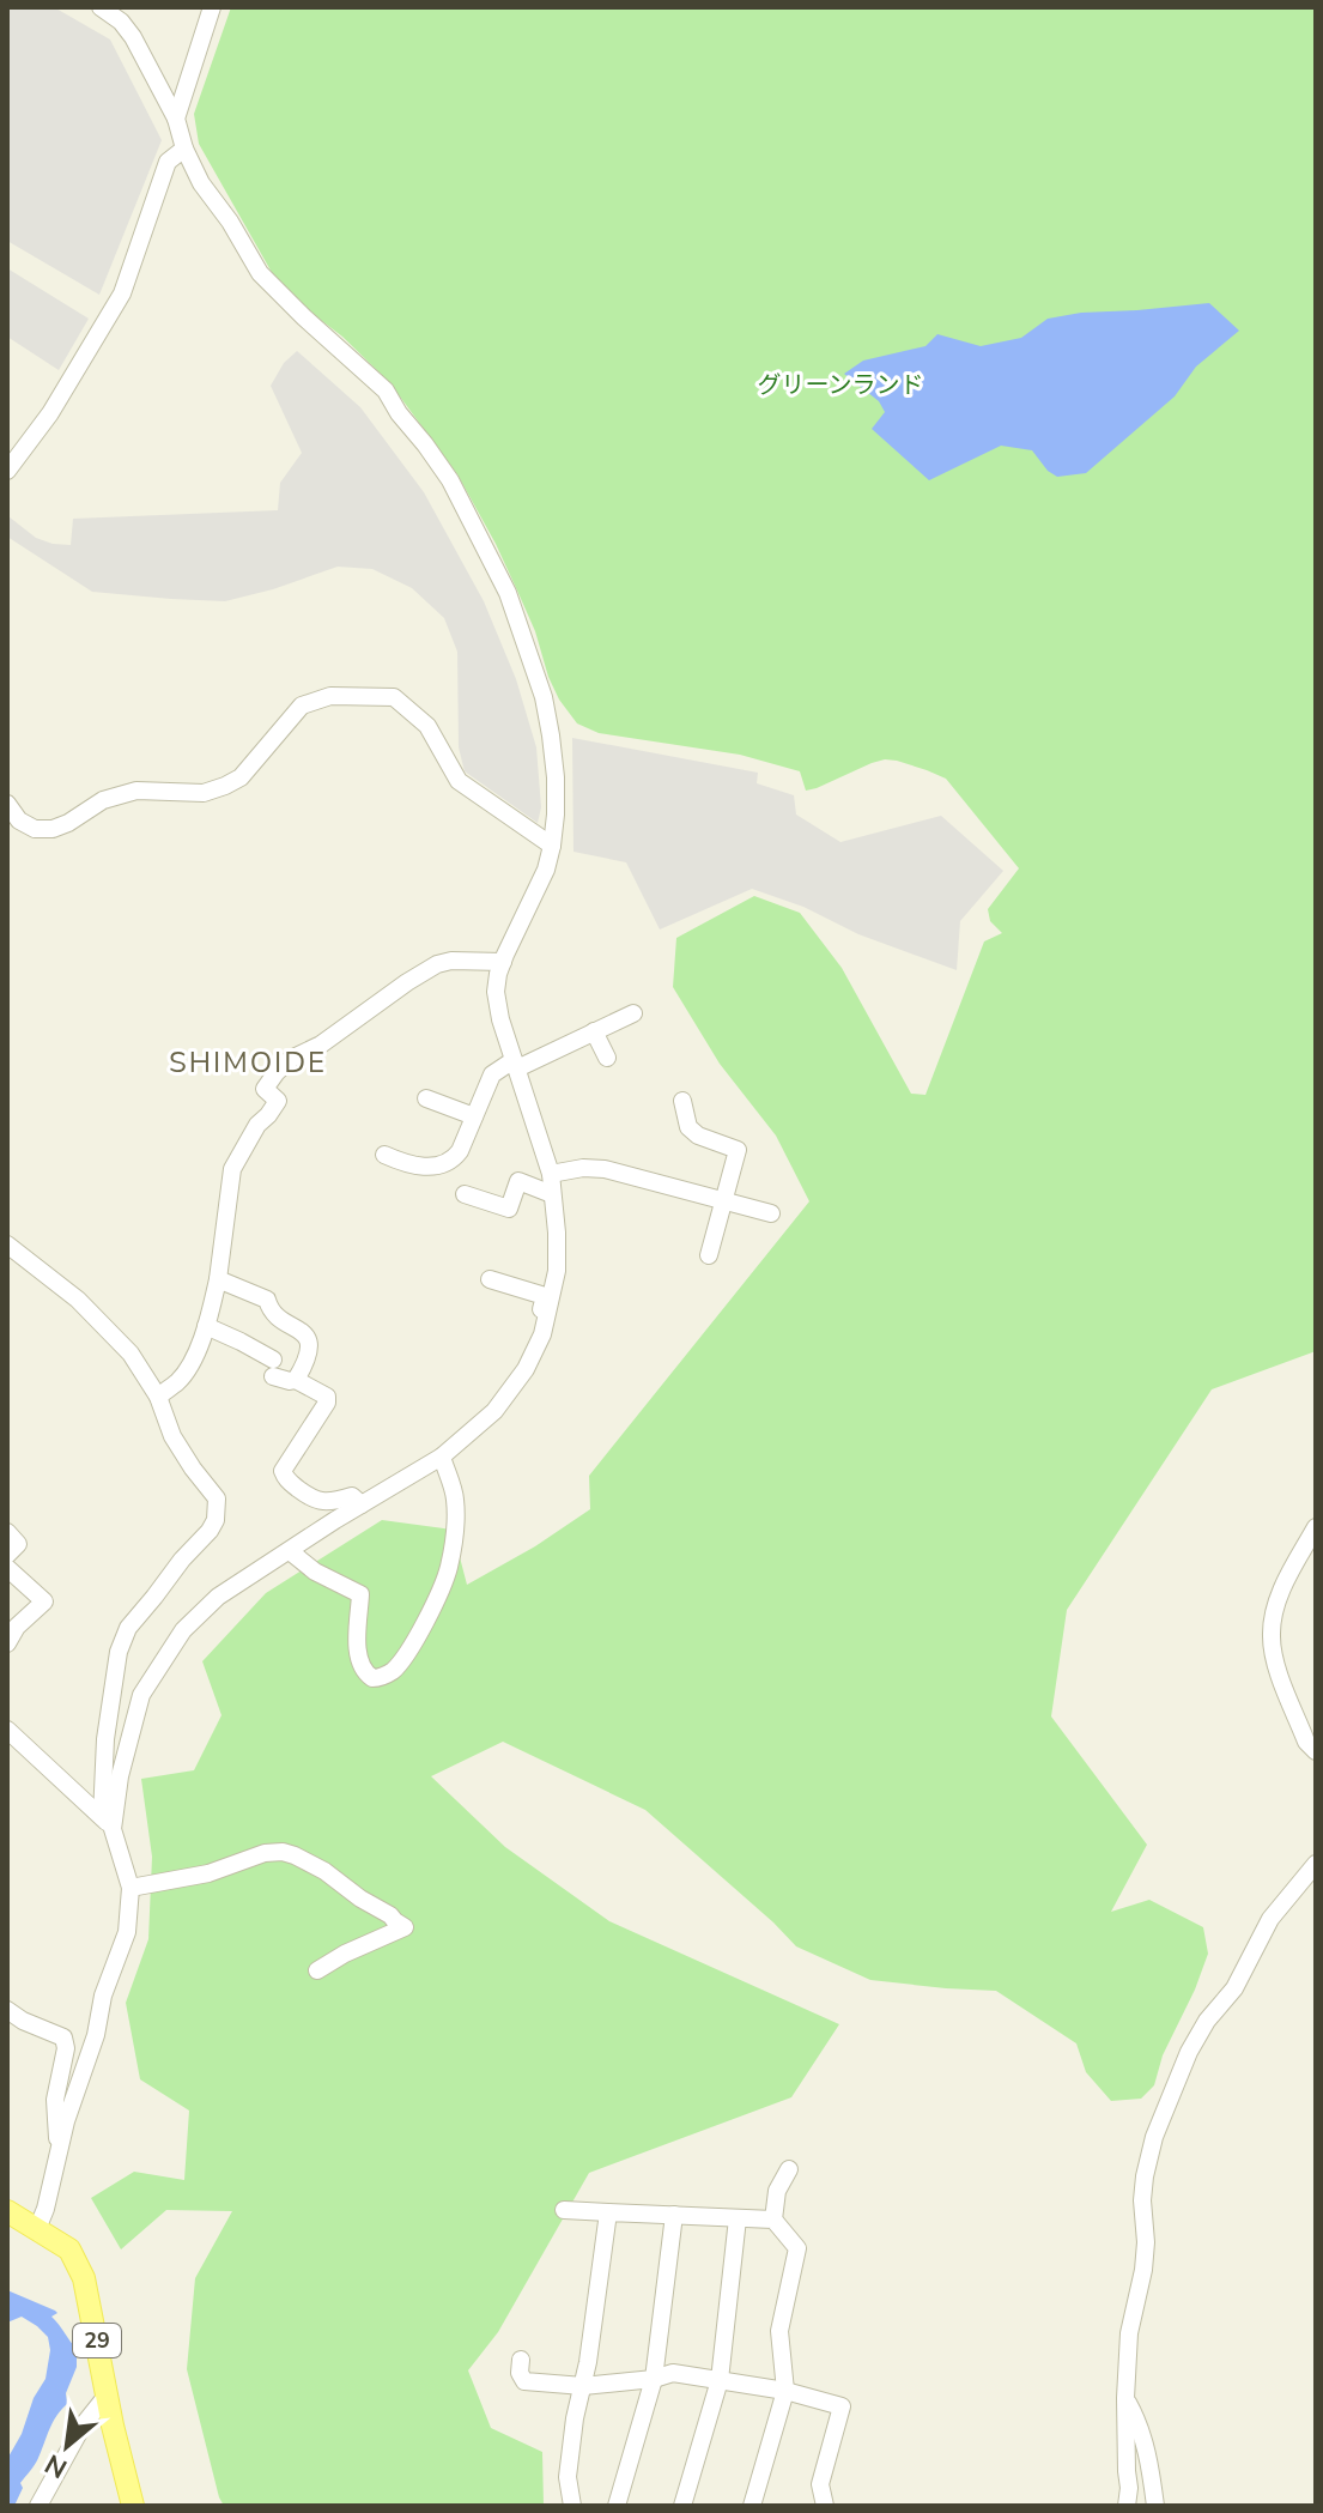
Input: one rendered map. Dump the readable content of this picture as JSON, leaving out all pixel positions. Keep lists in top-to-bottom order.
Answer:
{
  "streets": {
    "main road": ["29"]
  },
  "districts": ["SHIMOIDE"],
  "parks": ["グリーンランド"],
  "north": "bottom left"
}
